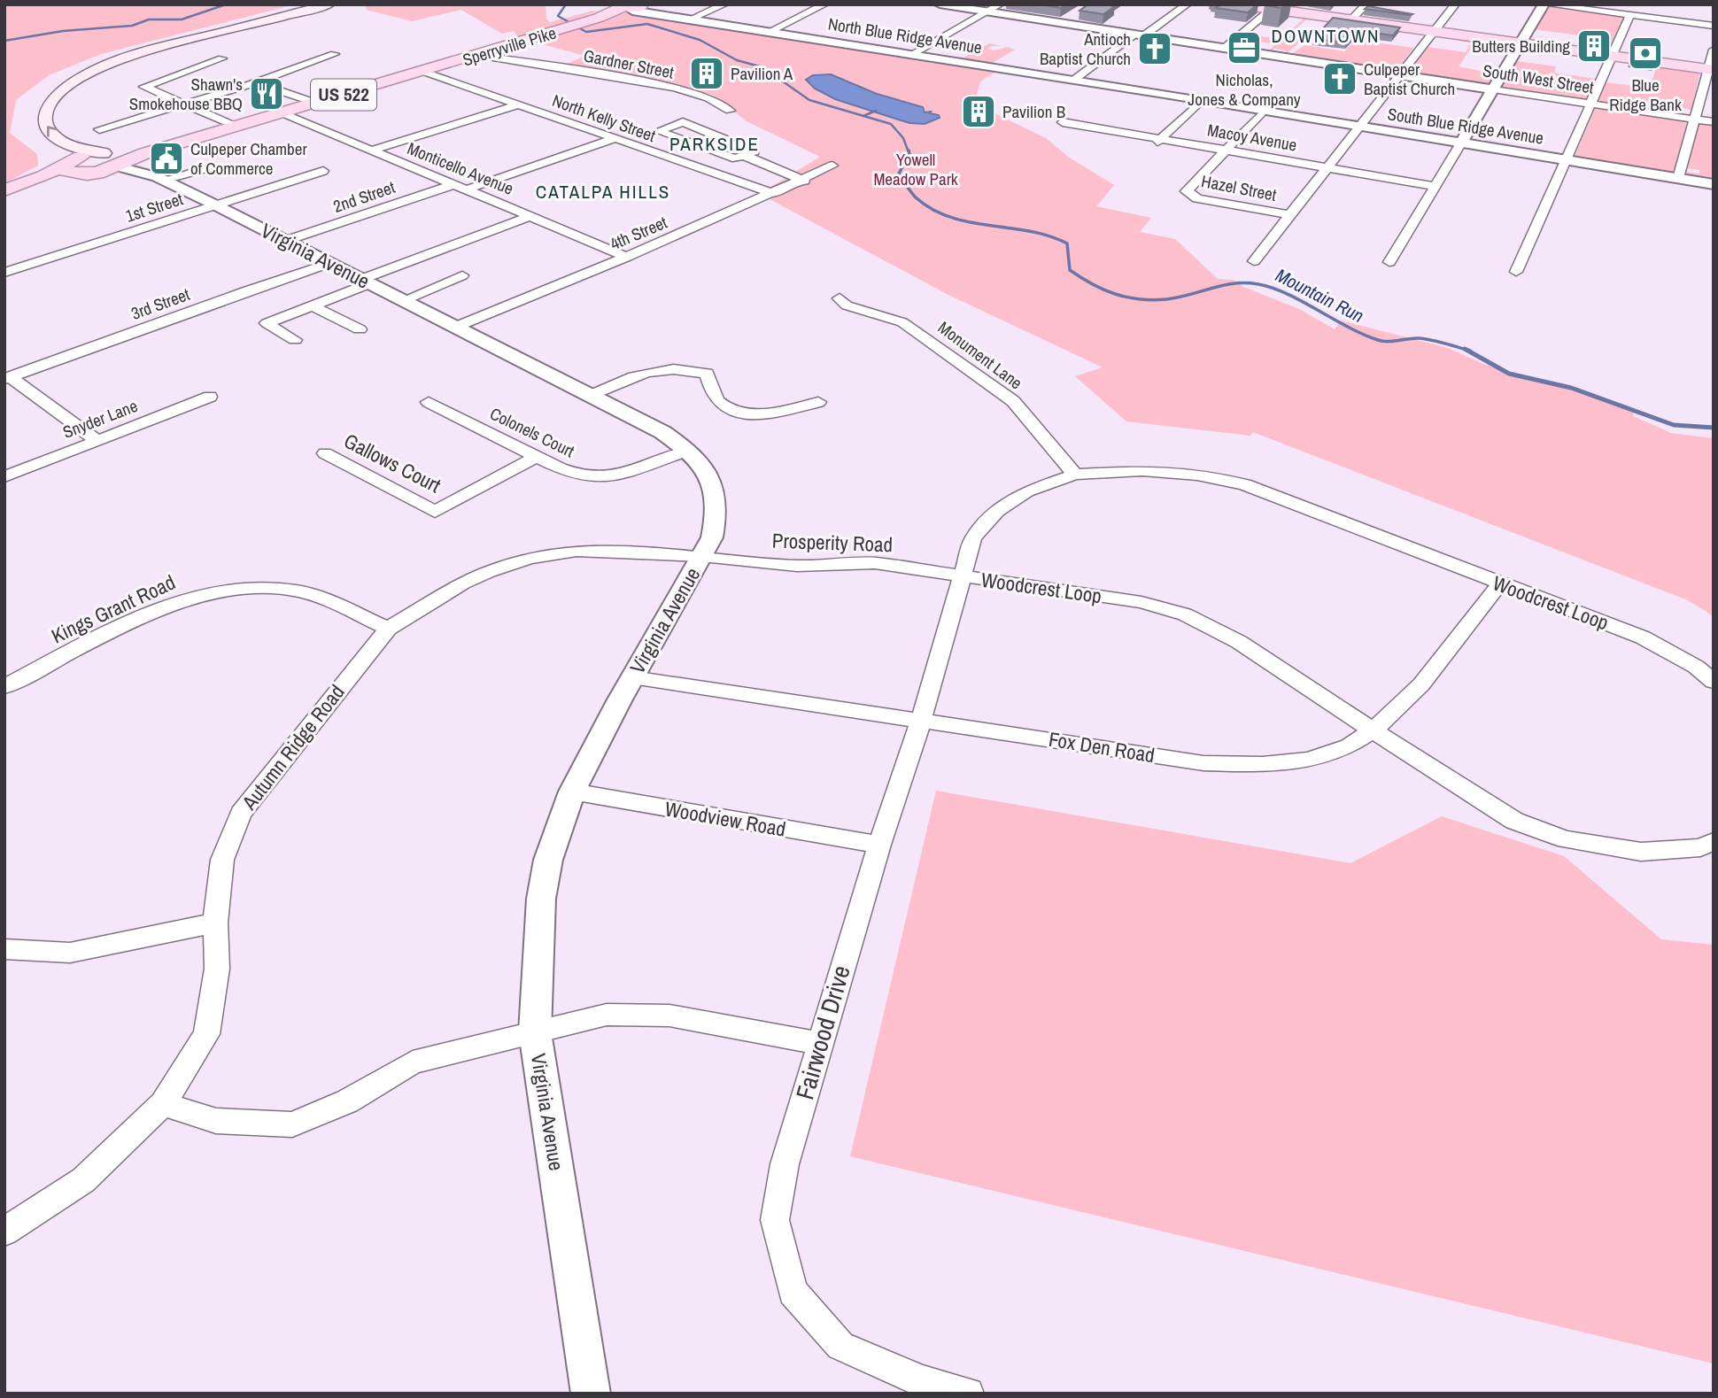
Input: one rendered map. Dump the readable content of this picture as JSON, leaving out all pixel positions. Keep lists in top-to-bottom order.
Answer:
{
  "streets": {
    "main road": ["Sperryville Pike", "US 522"],
    "street": [
      "North Blue Ridge Avenue",
      "Gardner Street",
      "South West Street",
      "North Kelly Street",
      "South Blue Ridge Avenue",
      "Macoy Avenue",
      "Monticello Avenue",
      "Hazel Street",
      "2nd Street",
      "1st Street",
      "4th Street",
      "Virginia Avenue",
      "3rd Street",
      "Monument Lane",
      "Snyder Lane",
      "Colonels Court",
      "Gallows Court",
      "Prosperity Road",
      "Woodcrest Loop",
      "Kings Grant Road",
      "Autumn Ridge Road",
      "Fox Den Road",
      "Woodview Road",
      "Fairwood Drive"
    ]
  },
  "crossings": [
    ["North Blue Ridge Avenue", "Sperryville Pike"],
    ["North Blue Ridge Avenue", "South Blue Ridge Avenue"],
    ["Sperryville Pike", "Gardner Street"],
    ["Sperryville Pike", "US 522"],
    ["Sperryville Pike", "North Kelly Street"],
    ["Sperryville Pike", "Monticello Avenue"],
    ["Sperryville Pike", "Virginia Avenue"],
    ["US 522", "Virginia Avenue"],
    ["North Kelly Street", "4th Street"],
    ["Macoy Avenue", "Hazel Street"],
    ["Monticello Avenue", "2nd Street"],
    ["Monticello Avenue", "4th Street"],
    ["2nd Street", "Virginia Avenue"],
    ["1st Street", "Virginia Avenue"],
    ["4th Street", "Virginia Avenue"],
    ["Virginia Avenue", "3rd Street"],
    ["Virginia Avenue", "Colonels Court"],
    ["Virginia Avenue", "Prosperity Road"],
    ["Virginia Avenue", "Autumn Ridge Road"],
    ["Virginia Avenue", "Fox Den Road"],
    ["Virginia Avenue", "Woodview Road"],
    ["Monument Lane", "Woodcrest Loop"],
    ["Colonels Court", "Gallows Court"],
    ["Prosperity Road", "Woodcrest Loop"],
    ["Prosperity Road", "Autumn Ridge Road"],
    ["Prosperity Road", "Fairwood Drive"],
    ["Woodcrest Loop", "Fox Den Road"],
    ["Woodcrest Loop", "Fairwood Drive"],
    ["Kings Grant Road", "Autumn Ridge Road"],
    ["Fox Den Road", "Fairwood Drive"],
    ["Woodview Road", "Fairwood Drive"]
  ],
  "districts": ["DOWNTOWN", "PARKSIDE", "CATALPA HILLS"],
  "water": ["Mountain Run"],
  "parks": ["Yowell Meadow Park"],
  "places": {
    "building": ["Butters Building", "Pavilion A", "Pavilion B"],
    "office": ["Nicholas, Jones & Company"],
    "church": ["Antioch Baptist Church", "Culpeper Baptist Church"],
    "bank": ["Blue Ridge Bank"],
    "restaurant": ["Shawn's Smokehouse BBQ"],
    "public building": ["Culpeper Chamber of Commerce"]
  }
}
